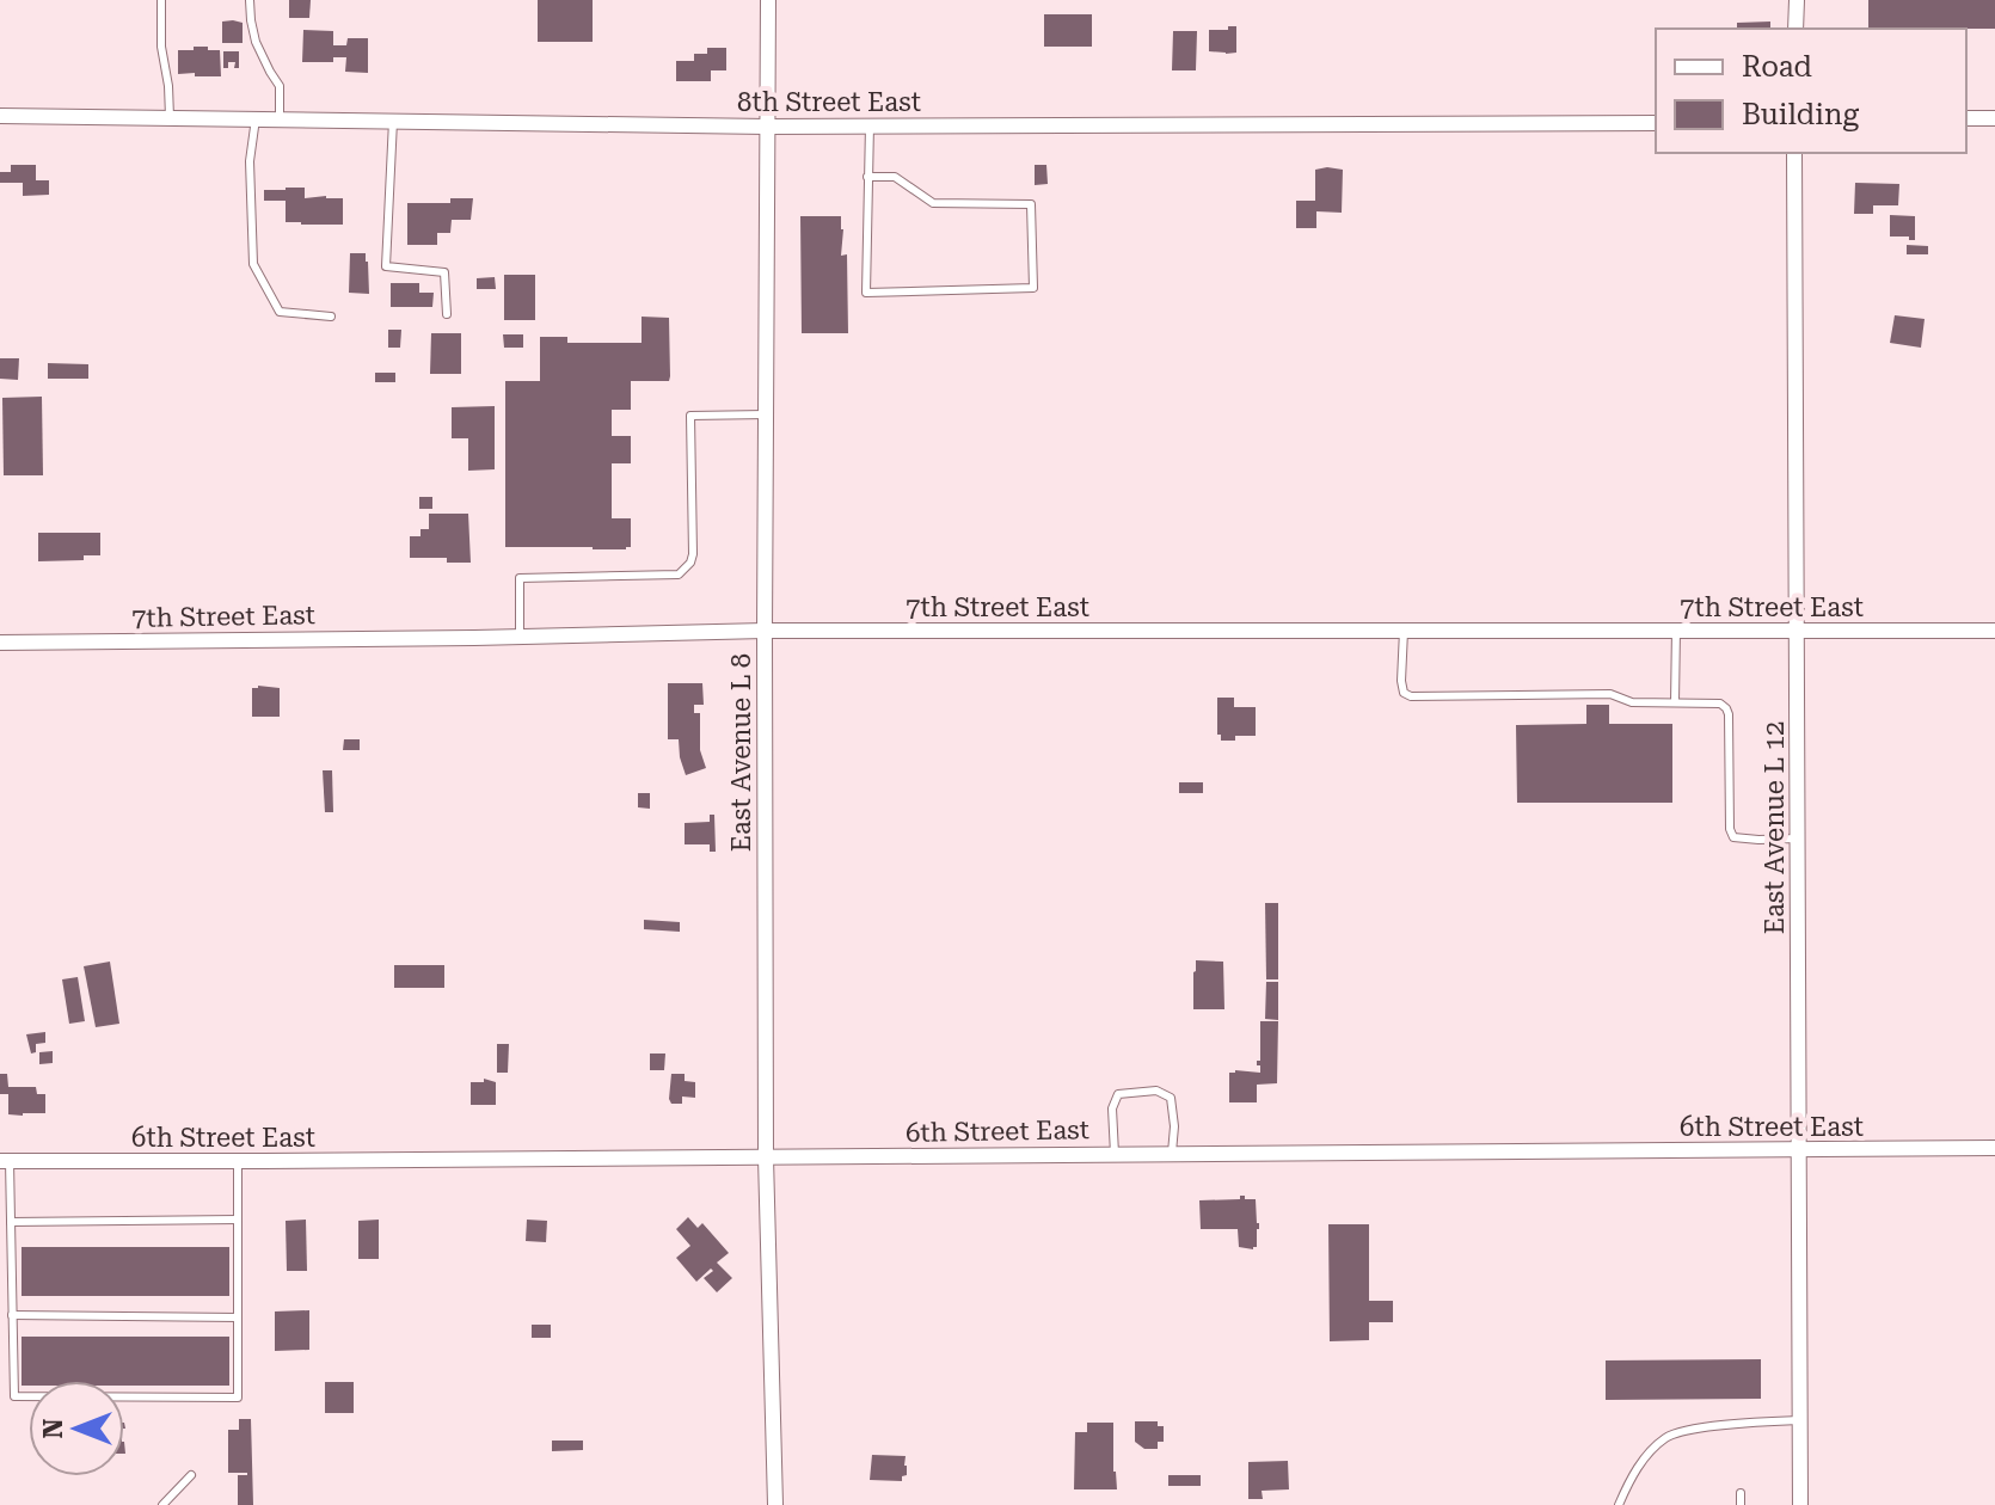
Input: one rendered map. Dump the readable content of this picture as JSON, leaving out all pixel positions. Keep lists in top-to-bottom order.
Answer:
{
  "streets": {
    "street": [
      "8th Street East",
      "7th Street East",
      "East Avenue L 8",
      "East Avenue L 12",
      "6th Street East"
    ]
  },
  "crossings": [
    ["8th Street East", "East Avenue L 8"],
    ["7th Street East", "East Avenue L 8"],
    ["7th Street East", "East Avenue L 12"],
    ["East Avenue L 8", "6th Street East"],
    ["East Avenue L 12", "6th Street East"]
  ],
  "legend": ["Road", "Building"],
  "north": "left"
}
